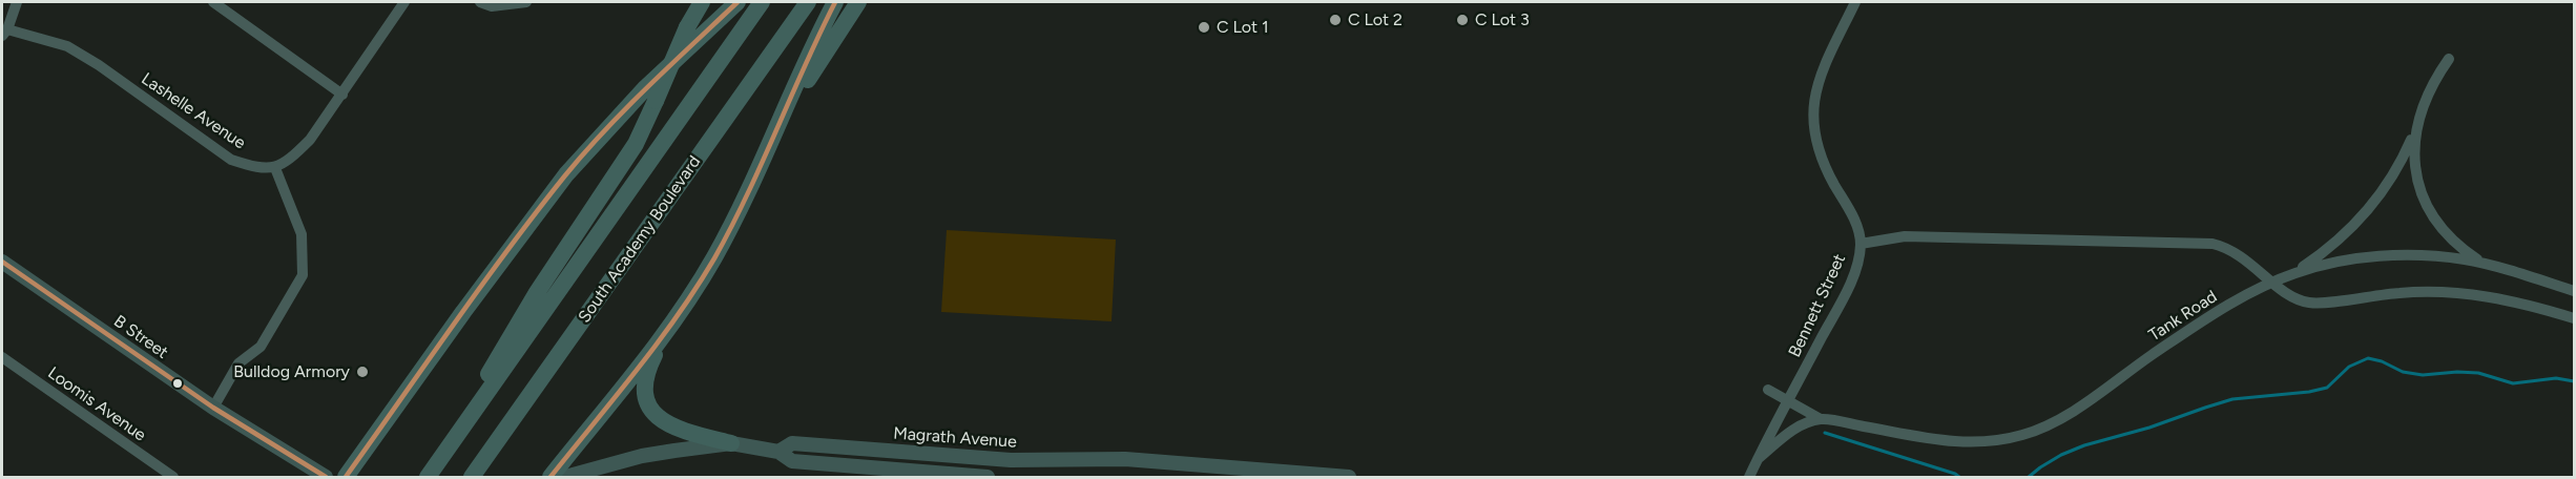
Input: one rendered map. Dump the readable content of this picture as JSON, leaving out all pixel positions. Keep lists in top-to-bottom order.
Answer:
{
  "streets": {
    "highway": ["South Academy Boulevard"],
    "main road": ["B Street", "Magrath Avenue"],
    "street": [
      "Lashelle Avenue",
      "Bennett Street",
      "Tank Road",
      "Loomis Avenue"
    ]
  },
  "crossings": [
    ["Bennett Street", "Tank Road"]
  ],
  "places": [
    "C Lot 2",
    "C Lot 3",
    "C Lot 1",
    "Bulldog Armory"
  ]
}
